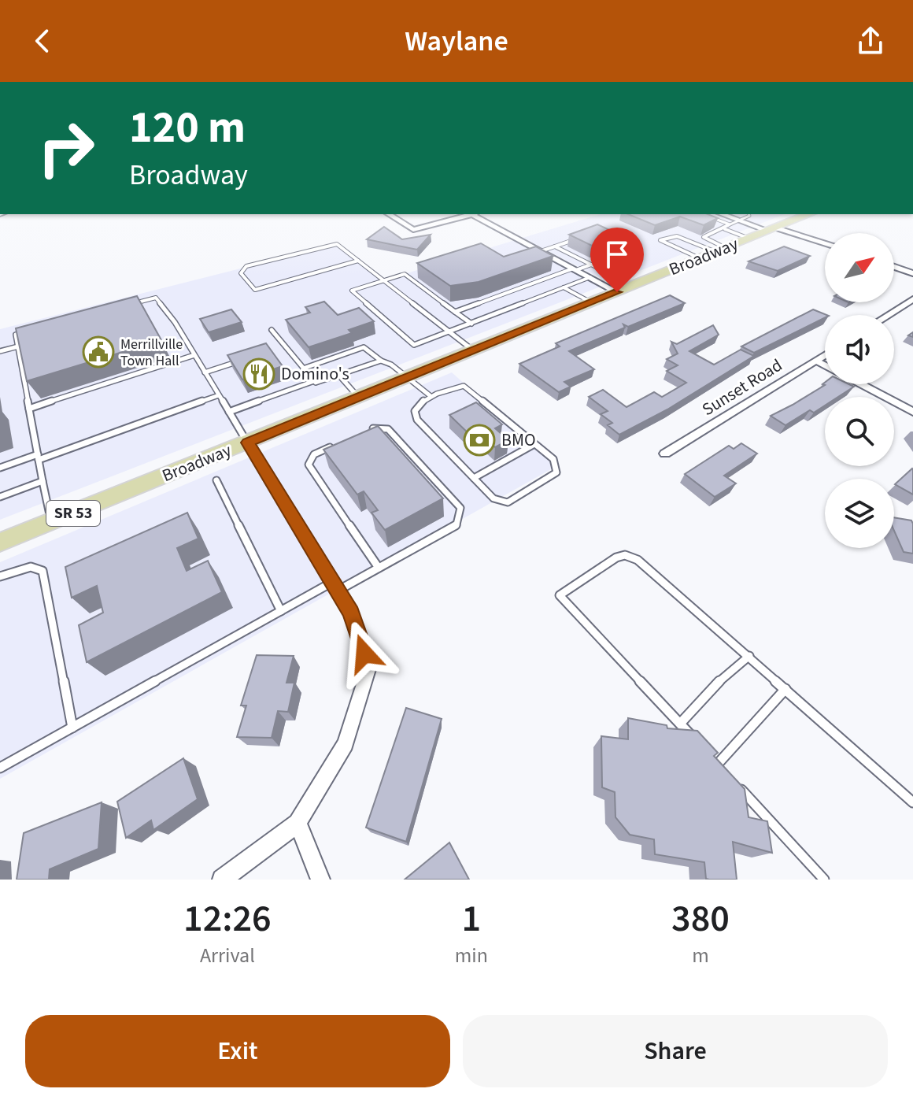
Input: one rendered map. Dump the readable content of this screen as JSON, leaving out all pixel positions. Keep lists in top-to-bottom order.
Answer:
{
  "streets": {
    "main road": ["Broadway", "SR 53"],
    "street": ["Sunset Road"]
  },
  "places": {
    "public building": ["Merrillville Town Hall"],
    "restaurant": ["Domino's"],
    "bank": ["BMO"]
  },
  "north": "top right",
  "page": {
    "header": "Waylane",
    "turn": ["120 m", "Broadway"],
    "eta": [
      "12:26",
      "Arrival",
      "1",
      "min",
      "380",
      "m"
    ],
    "buttons": ["Exit", "Share"]
  }
}
